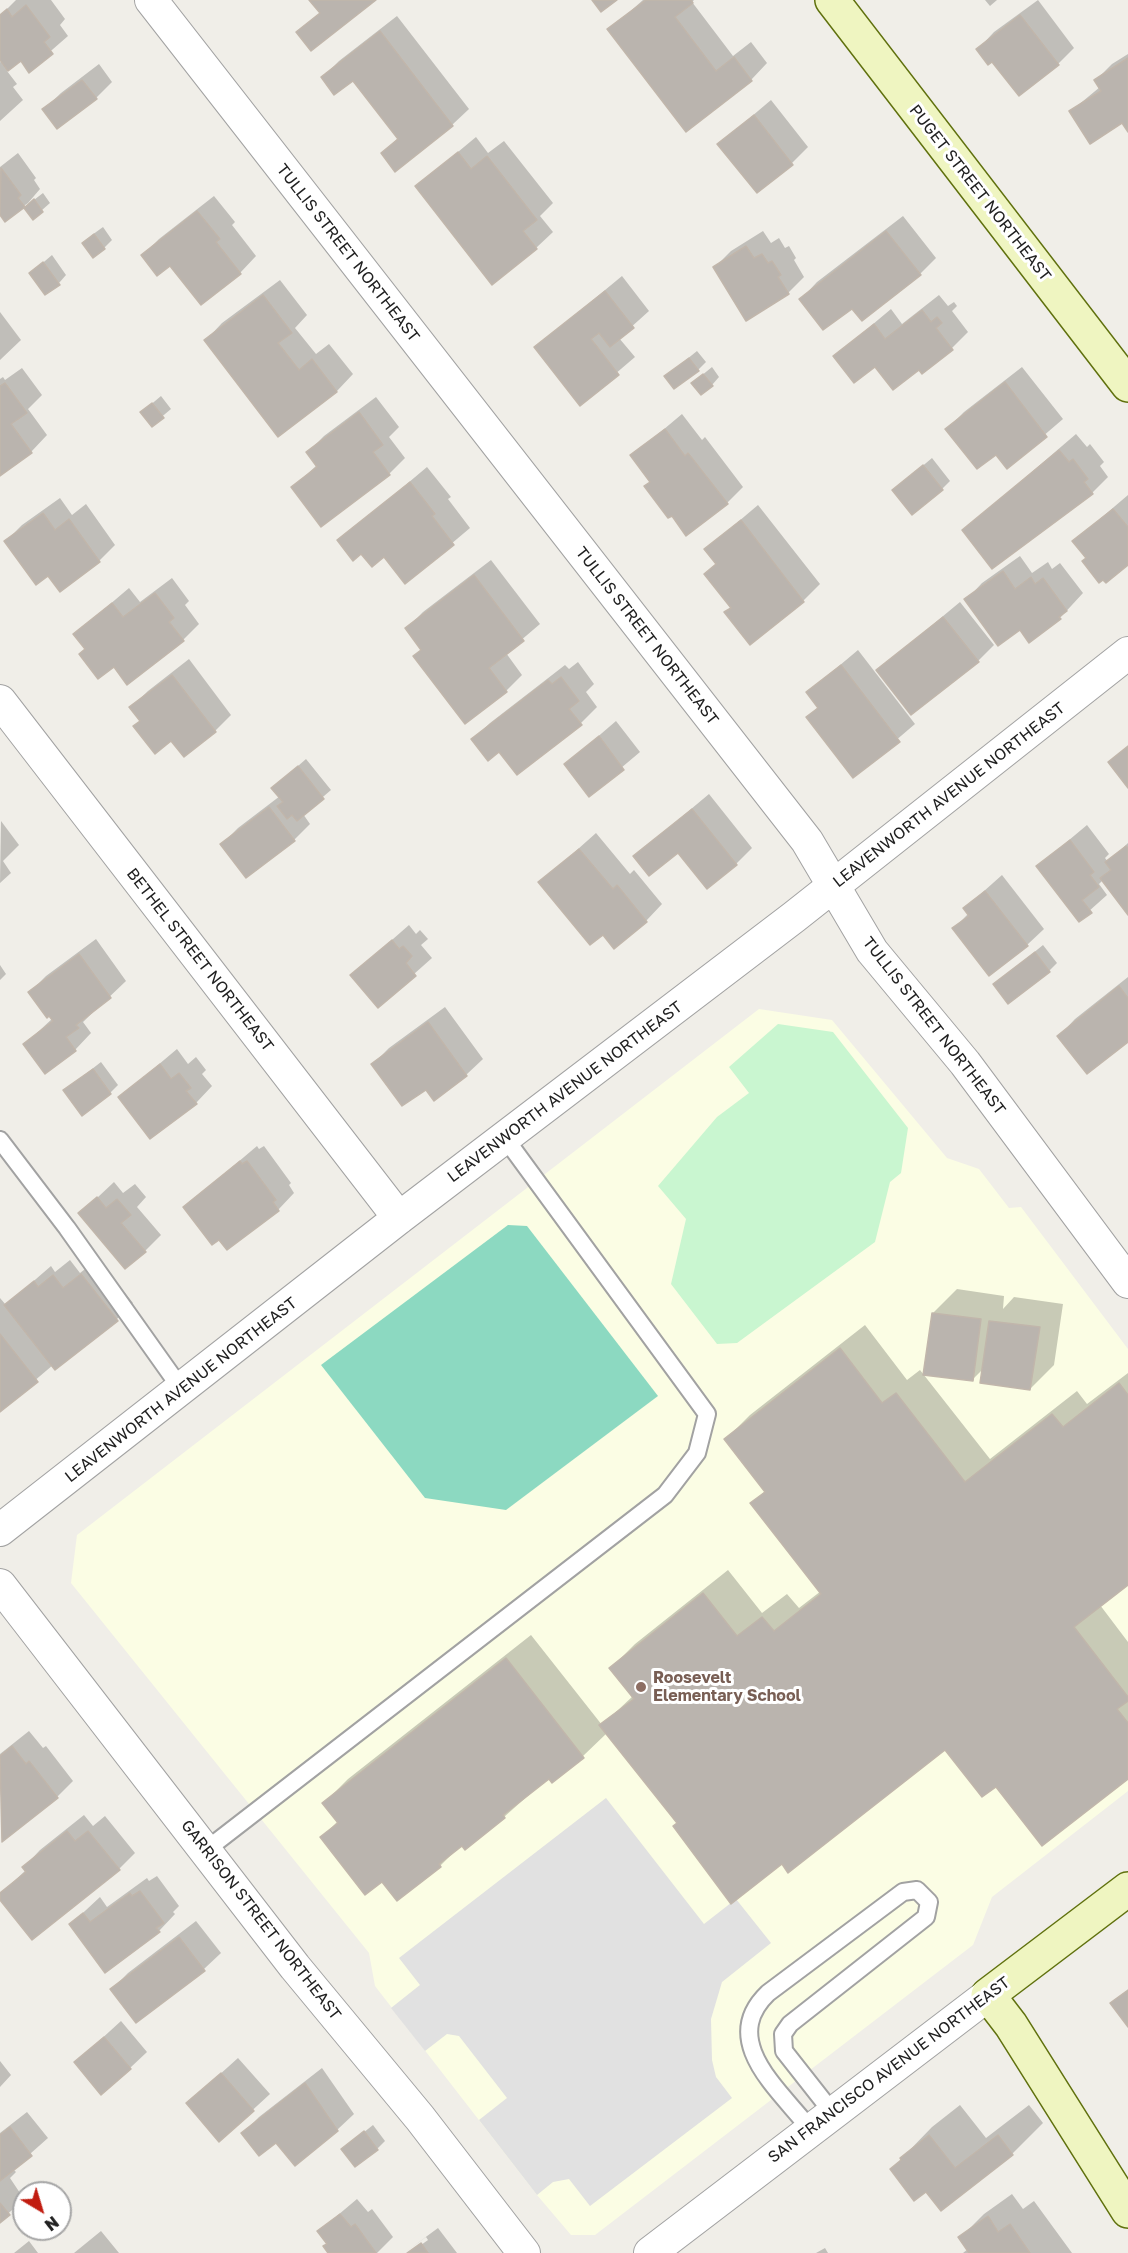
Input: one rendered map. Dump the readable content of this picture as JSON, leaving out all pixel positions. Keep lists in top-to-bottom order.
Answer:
{
  "streets": {
    "street": [
      "PUGET STREET NORTHEAST",
      "TULLIS STREET NORTHEAST",
      "LEAVENWORTH AVENUE NORTHEAST",
      "BETHEL STREET NORTHEAST",
      "GARRISON STREET NORTHEAST",
      "SAN FRANCISCO AVENUE NORTHEAST"
    ]
  },
  "crossings": [
    ["TULLIS STREET NORTHEAST", "LEAVENWORTH AVENUE NORTHEAST"],
    ["LEAVENWORTH AVENUE NORTHEAST", "BETHEL STREET NORTHEAST"]
  ],
  "places": ["Roosevelt Elementary School"],
  "north": "bottom right"
}
